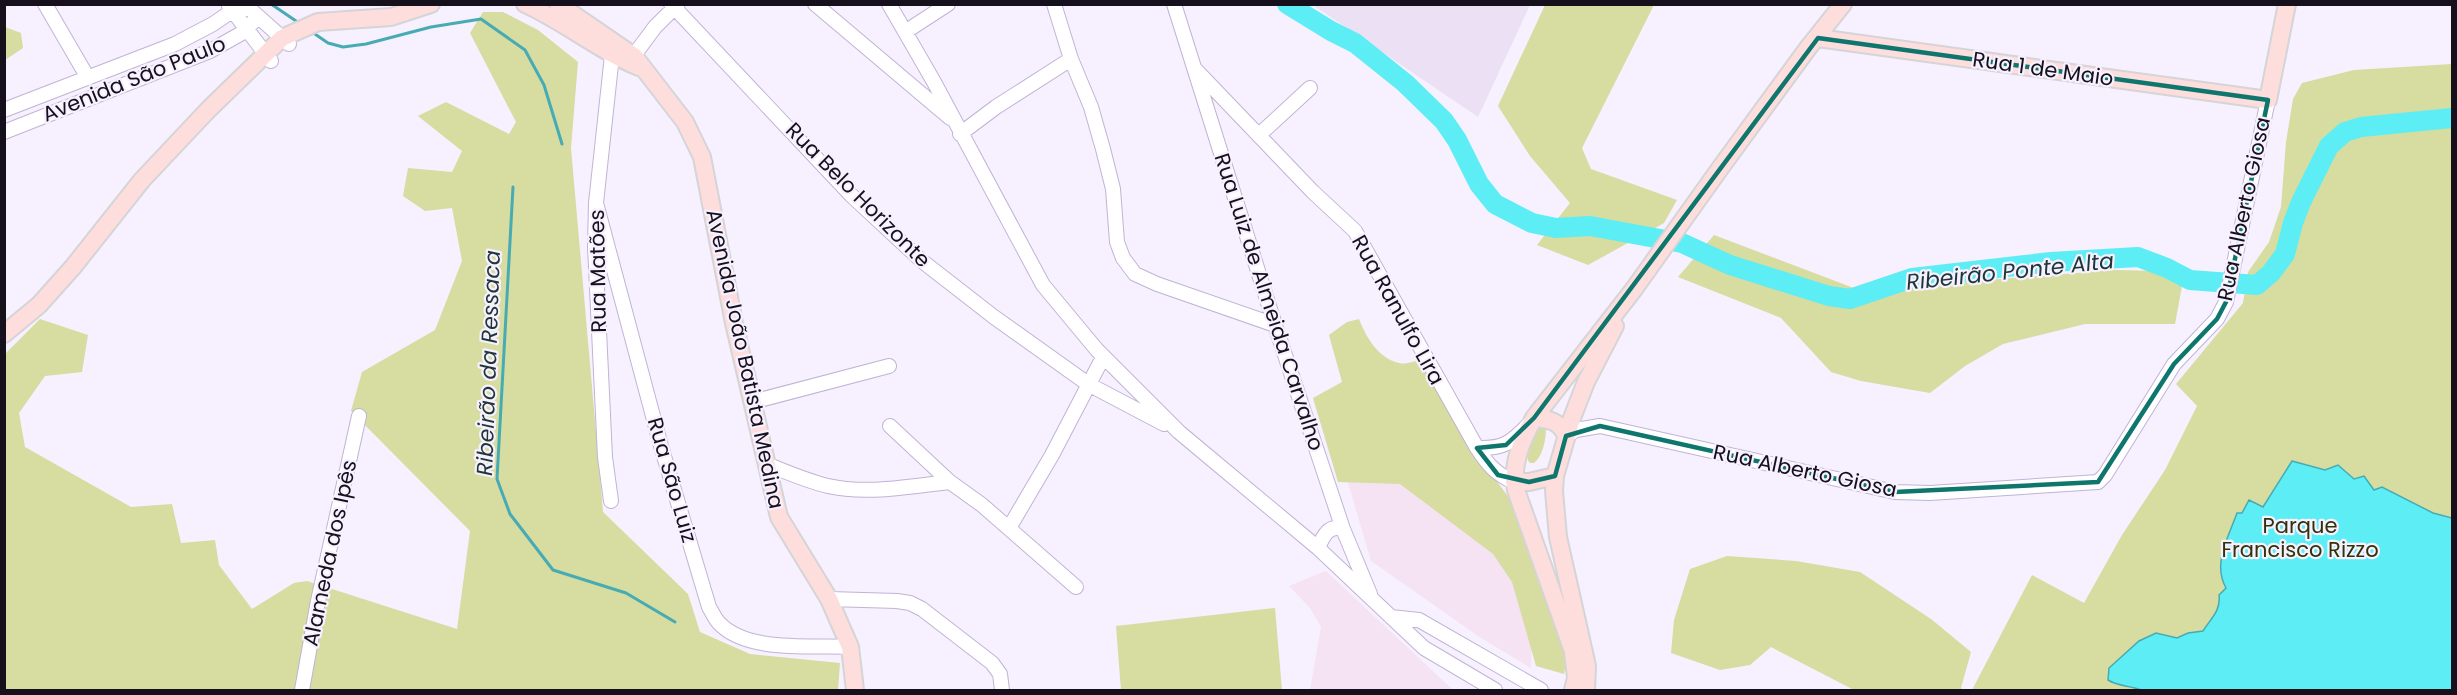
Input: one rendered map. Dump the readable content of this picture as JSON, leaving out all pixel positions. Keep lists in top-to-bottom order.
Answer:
{
  "streets": {
    "main road": ["Rua 1 de Maio", "Rua Alberto Giosa", "Avenida João Batista Medina"],
    "street": [
      "Avenida São Paulo",
      "Rua Belo Horizonte",
      "Rua Matões",
      "Rua Luiz de Almeida Carvalho",
      "Rua Ranulfo Lira",
      "Rua São Luiz",
      "Alameda dos Ipês"
    ]
  },
  "crossings": [
    ["Rua 1 de Maio", "Rua Alberto Giosa"],
    ["Rua Matões", "Avenida João Batista Medina"],
    ["Rua Matões", "Rua São Luiz"],
    ["Rua Luiz de Almeida Carvalho", "Rua Ranulfo Lira"],
    ["Avenida João Batista Medina", "Rua São Luiz"]
  ],
  "water": ["Ribeirão Ponte Alta", "Ribeirão da Ressaca"],
  "parks": ["Parque Francisco Rizzo"]
}
